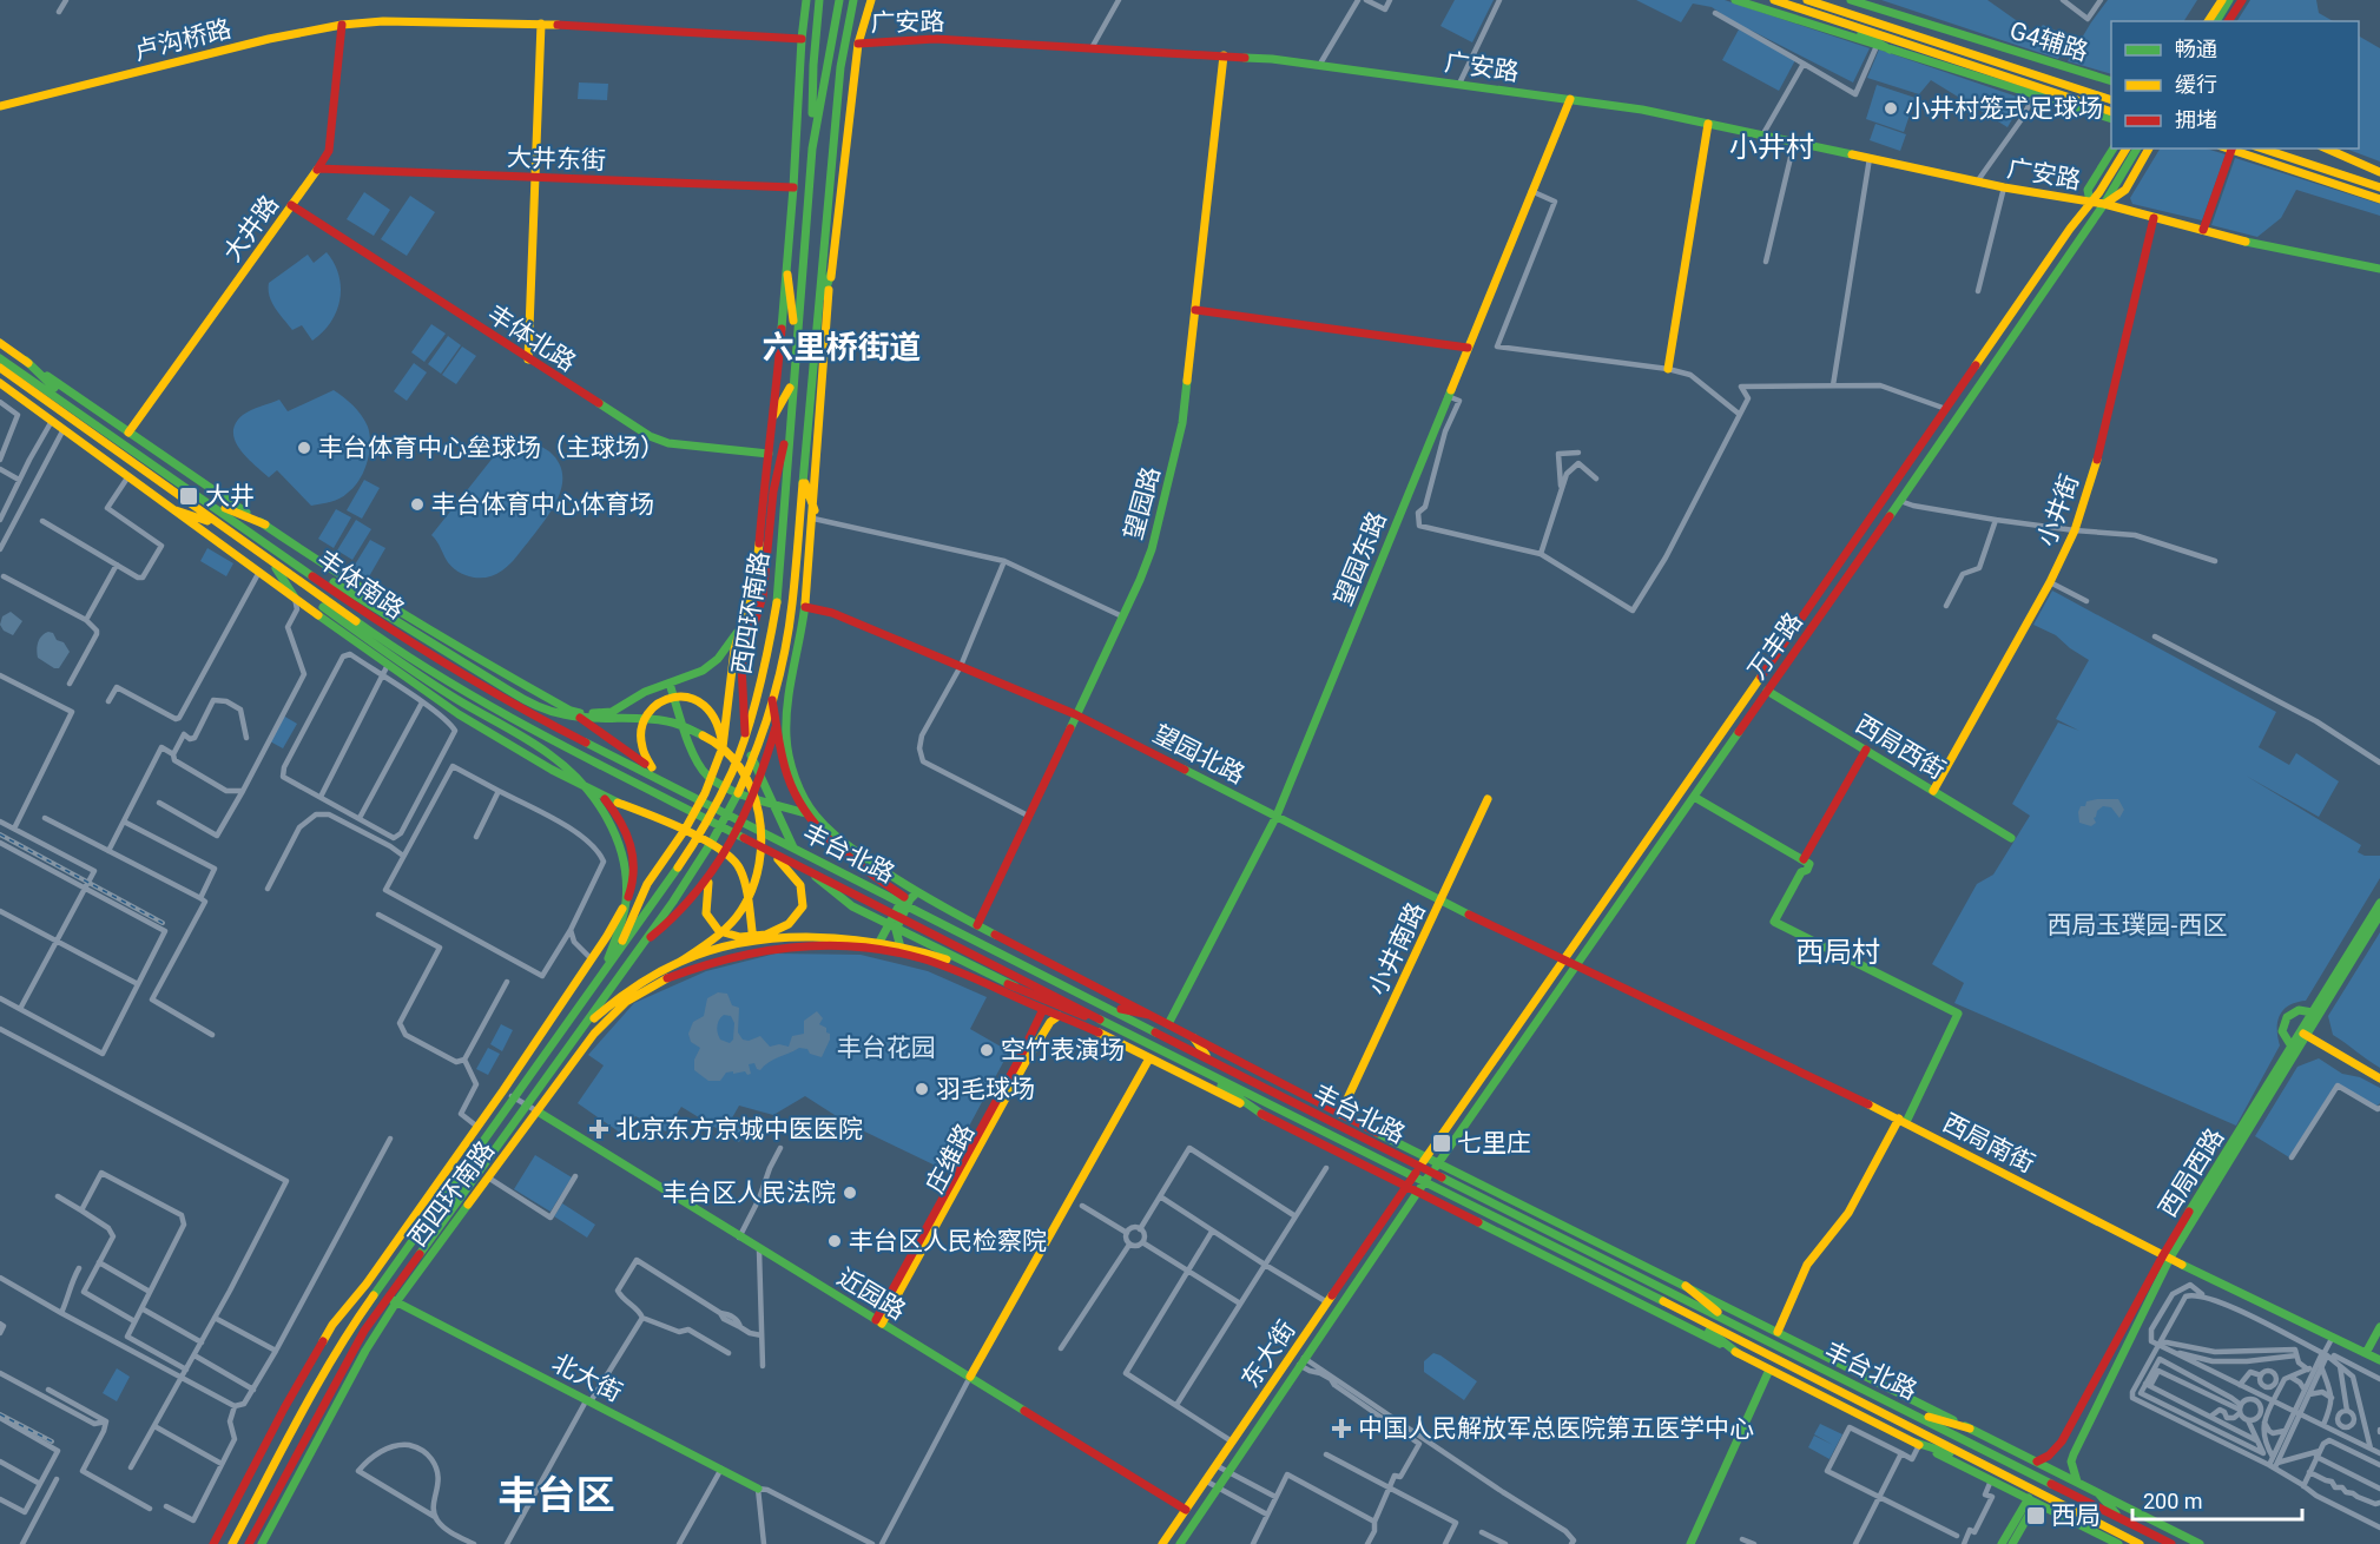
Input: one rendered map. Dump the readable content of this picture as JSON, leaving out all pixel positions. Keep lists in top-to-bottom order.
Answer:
{
  "streets": {
    "main road": [
      "广安路",
      "卢沟桥路",
      "G4辅路",
      "大井东街",
      "大井路",
      "丰体北路",
      "望园路",
      "小井街",
      "望园东路",
      "丰体南路",
      "西四环南路",
      "万丰路",
      "西局西街",
      "望园北路",
      "丰台北路",
      "小井南路",
      "西局南街",
      "庄维路",
      "西局西路",
      "近园路",
      "东大街",
      "北大街"
    ]
  },
  "crossings": [
    ["广安路", "卢沟桥路"],
    ["广安路", "望园路"],
    ["广安路", "小井街"],
    ["广安路", "望园东路"],
    ["广安路", "西四环南路"],
    ["广安路", "万丰路"],
    ["卢沟桥路", "大井路"],
    ["卢沟桥路", "西四环南路"],
    ["大井东街", "大井路"],
    ["大井东街", "西四环南路"],
    ["大井路", "丰体北路"],
    ["大井路", "丰体南路"],
    ["丰体北路", "西四环南路"],
    ["望园路", "望园北路"],
    ["望园路", "丰台北路"],
    ["小井街", "西局西街"],
    ["望园东路", "望园北路"],
    ["望园东路", "丰台北路"],
    ["丰体南路", "丰台北路"],
    ["西四环南路", "望园北路"],
    ["西四环南路", "丰台北路"],
    ["西四环南路", "近园路"],
    ["西四环南路", "北大街"],
    ["万丰路", "西局西街"],
    ["万丰路", "望园北路"],
    ["万丰路", "丰台北路"],
    ["万丰路", "西局南街"],
    ["万丰路", "东大街"],
    ["望园北路", "小井南路"],
    ["望园北路", "西局南街"],
    ["丰台北路", "小井南路"],
    ["丰台北路", "庄维路"],
    ["丰台北路", "西局西路"],
    ["丰台北路", "东大街"],
    ["西局南街", "西局西路"],
    ["庄维路", "近园路"],
    ["近园路", "东大街"]
  ],
  "districts": [
    "小井村",
    "六里桥街道",
    "西局村",
    "丰台区"
  ],
  "parks": ["西局玉璞园-西区", "丰台花园"],
  "places": {
    "other": [
      "小井村笼式足球场",
      "丰台体育中心垒球场（主球场）",
      "丰台体育中心体育场",
      "空竹表演场",
      "羽毛球场",
      "丰台区人民法院",
      "丰台区人民检察院"
    ],
    "transit": ["大井", "七里庄", "西局"],
    "health": ["北京东方京城中医医院", "中国人民解放军总医院第五医学中心"]
  },
  "legend": ["畅通", "缓行", "拥堵"],
  "scale_bar": "200 m"
}
